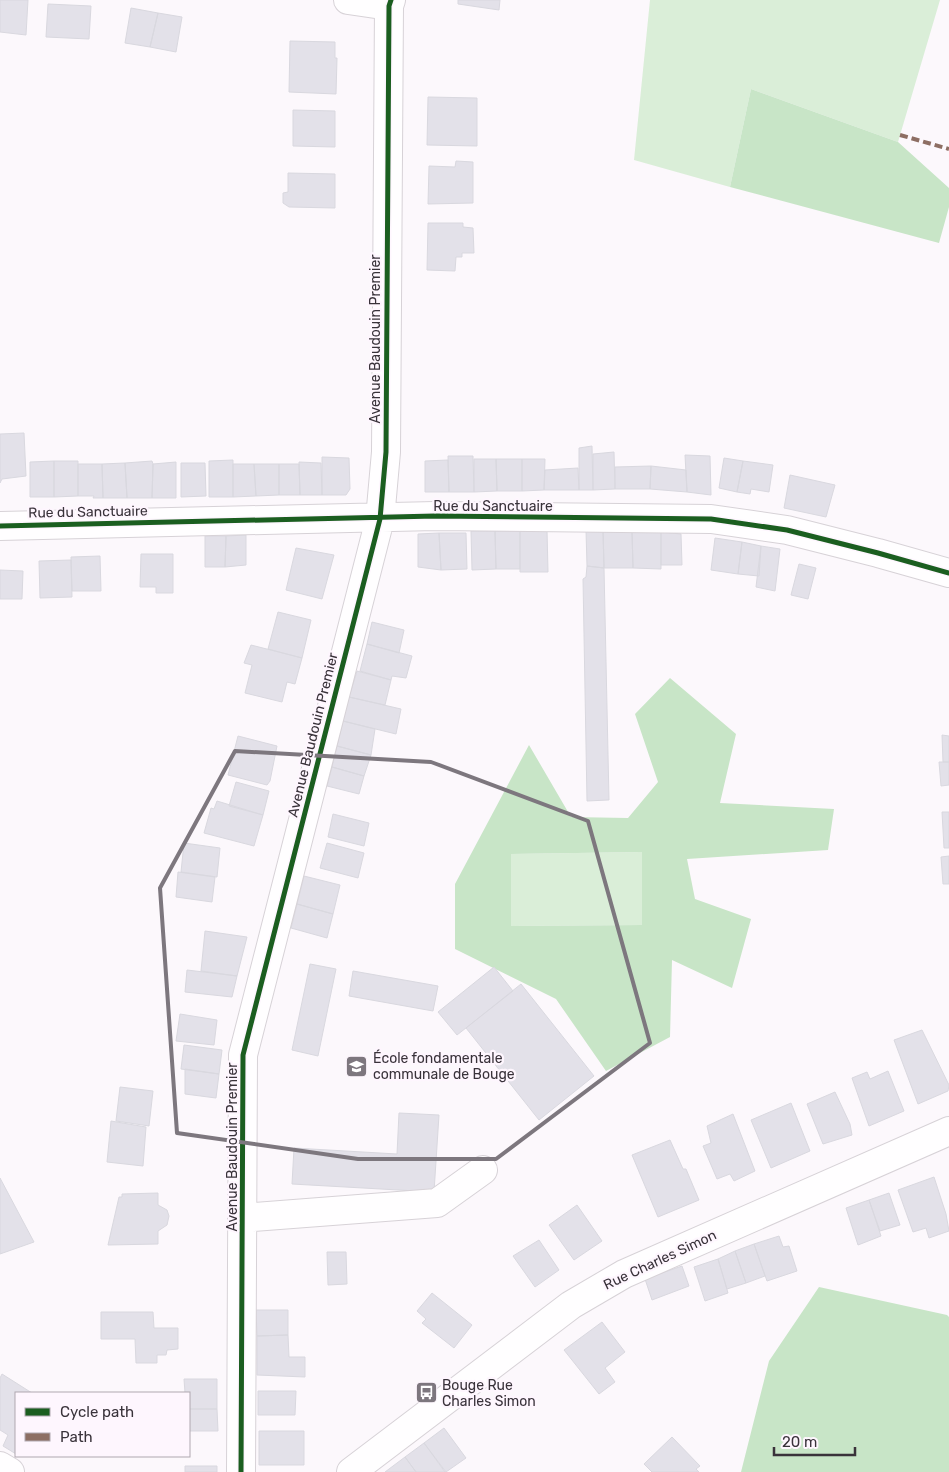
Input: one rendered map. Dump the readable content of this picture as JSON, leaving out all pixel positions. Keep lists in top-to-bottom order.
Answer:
{
  "streets": {
    "street": ["Avenue Baudouin Premier", "Rue du Sanctuaire", "Rue Charles Simon"]
  },
  "crossings": [
    ["Avenue Baudouin Premier", "Rue du Sanctuaire"]
  ],
  "places": {
    "school or university": ["École fondamentale communale de Bouge"],
    "bus stop": ["Bouge Rue Charles Simon"]
  },
  "legend": ["Cycle path", "Path"],
  "scale_bar": "20 m"
}
